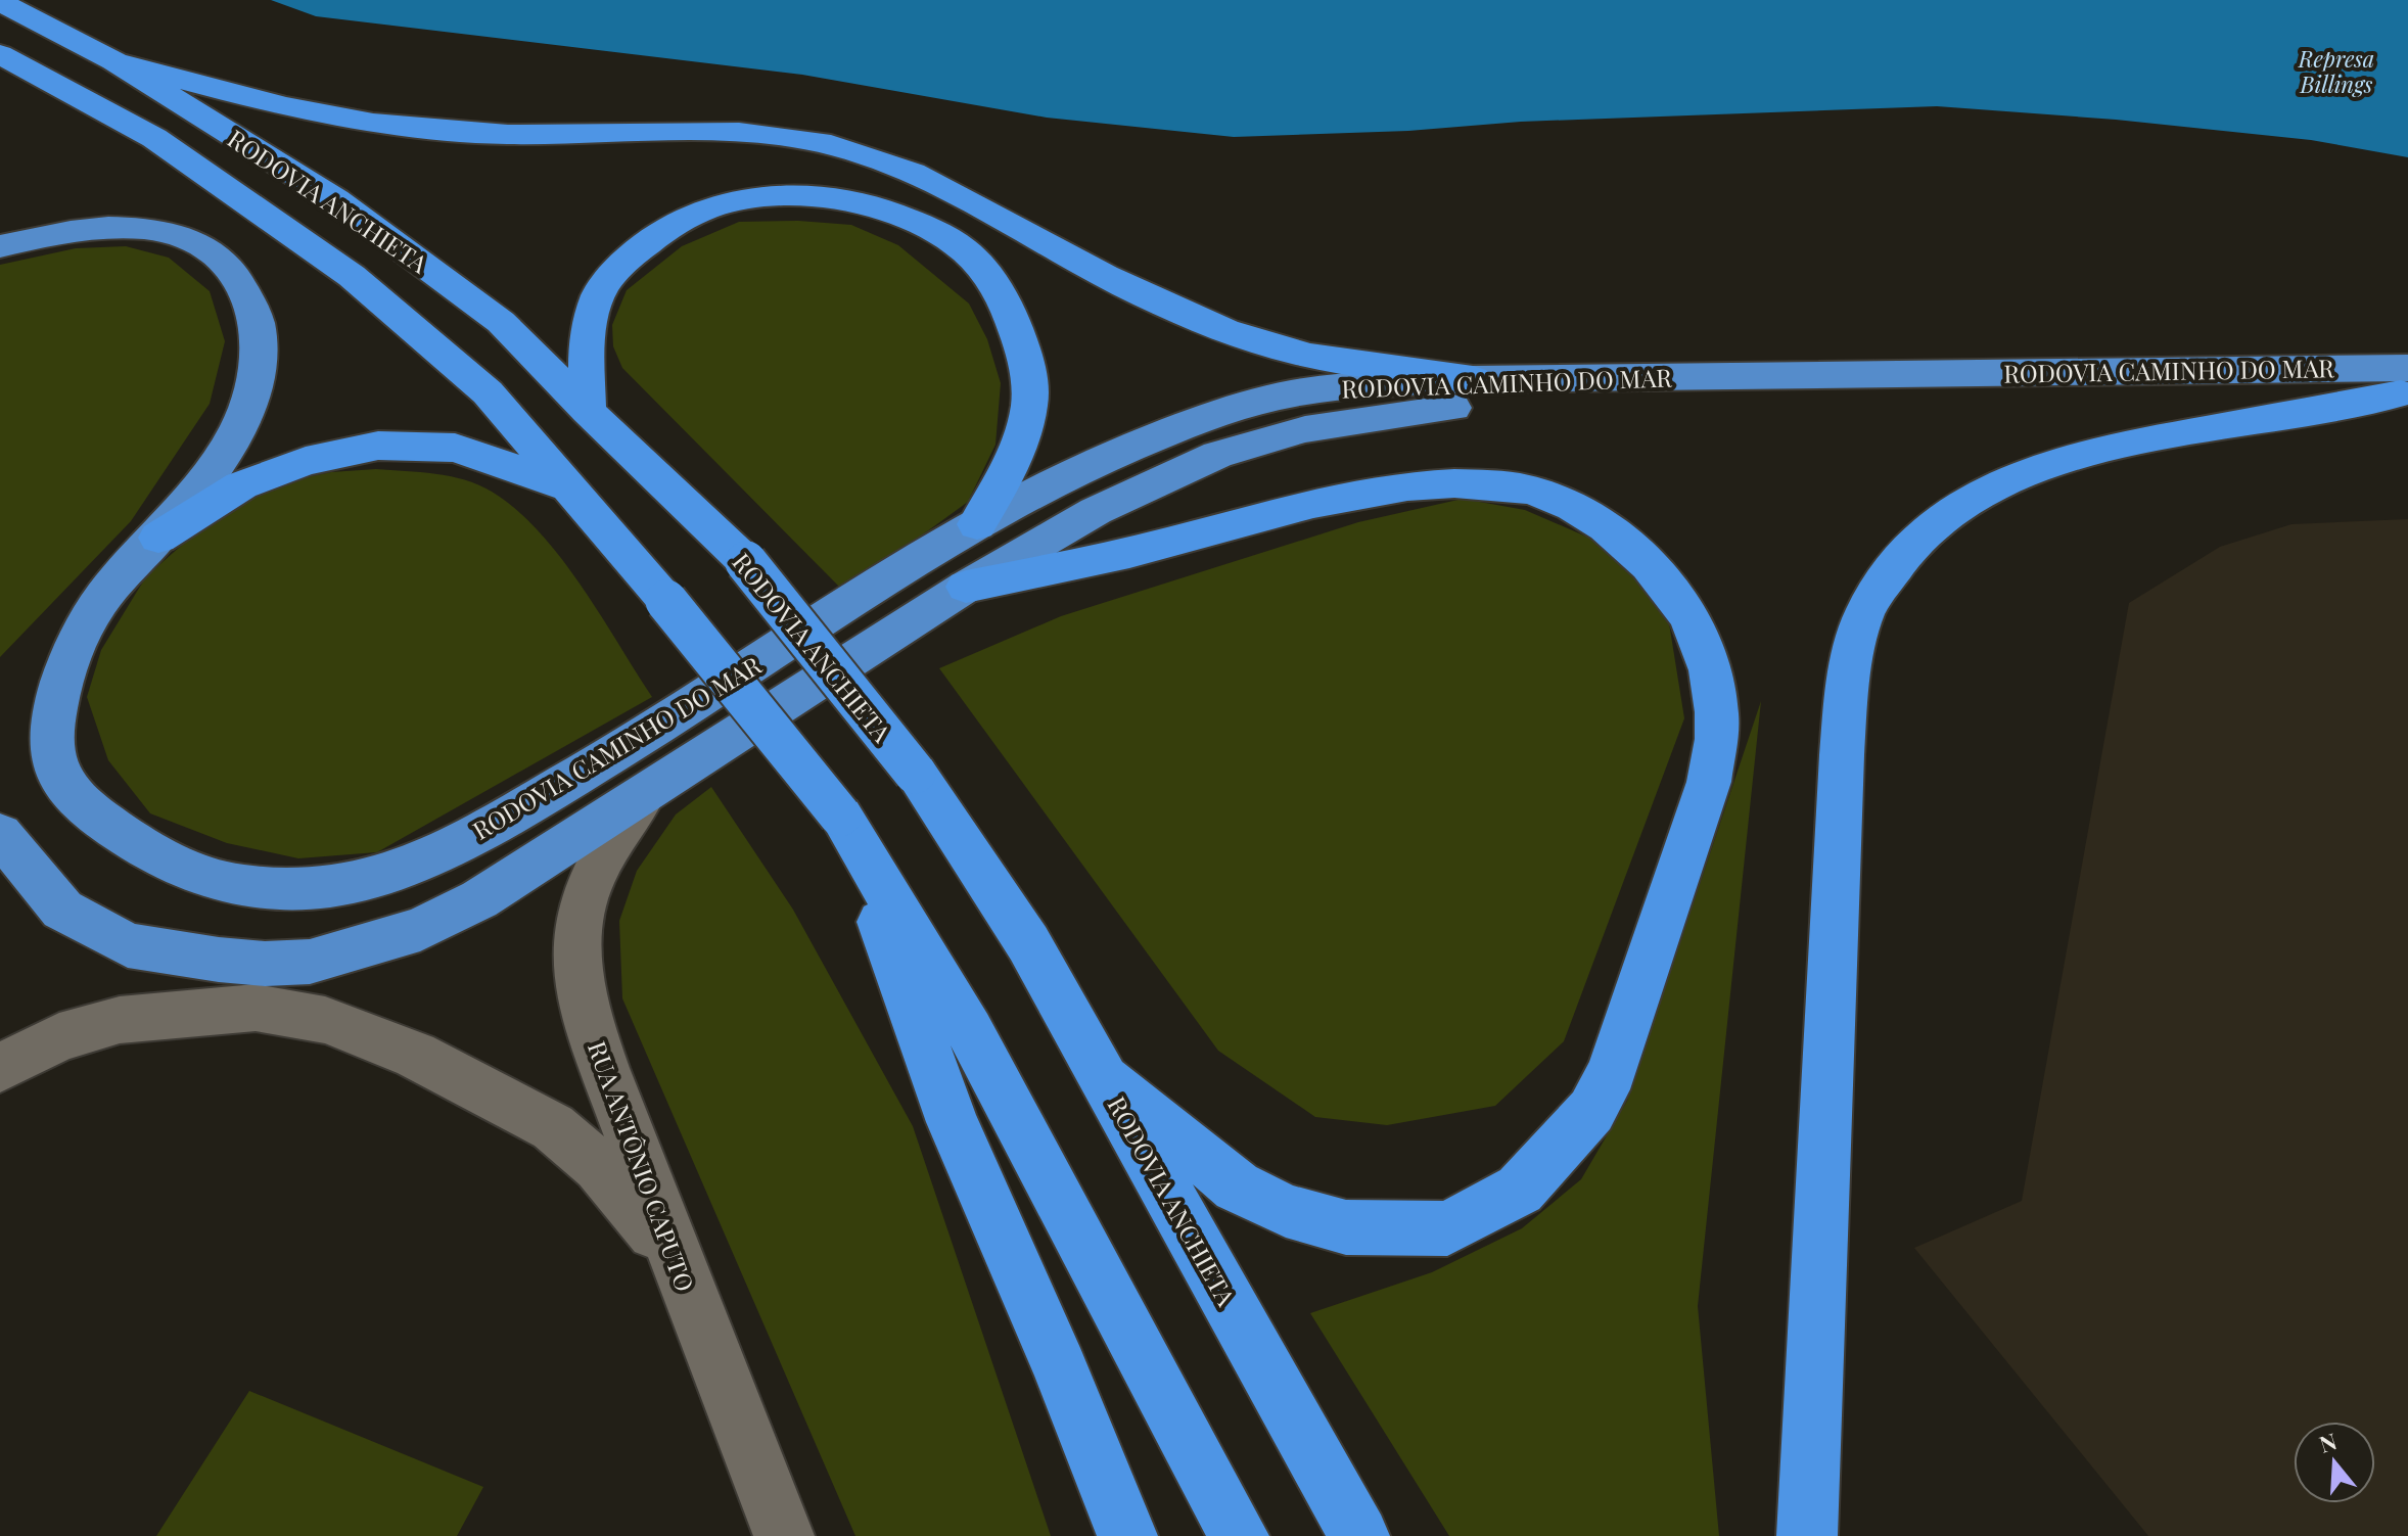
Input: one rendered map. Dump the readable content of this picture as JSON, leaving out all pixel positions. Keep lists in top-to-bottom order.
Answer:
{
  "streets": {
    "highway": ["RODOVIA ANCHIETA", "RODOVIA CAMINHO DO MAR"],
    "main road": ["RUA ANTÔNIO CAPUTO"]
  },
  "crossings": [
    ["RODOVIA CAMINHO DO MAR", "RUA ANTÔNIO CAPUTO"]
  ],
  "water": ["Represa Billings"],
  "north": "top"
}
